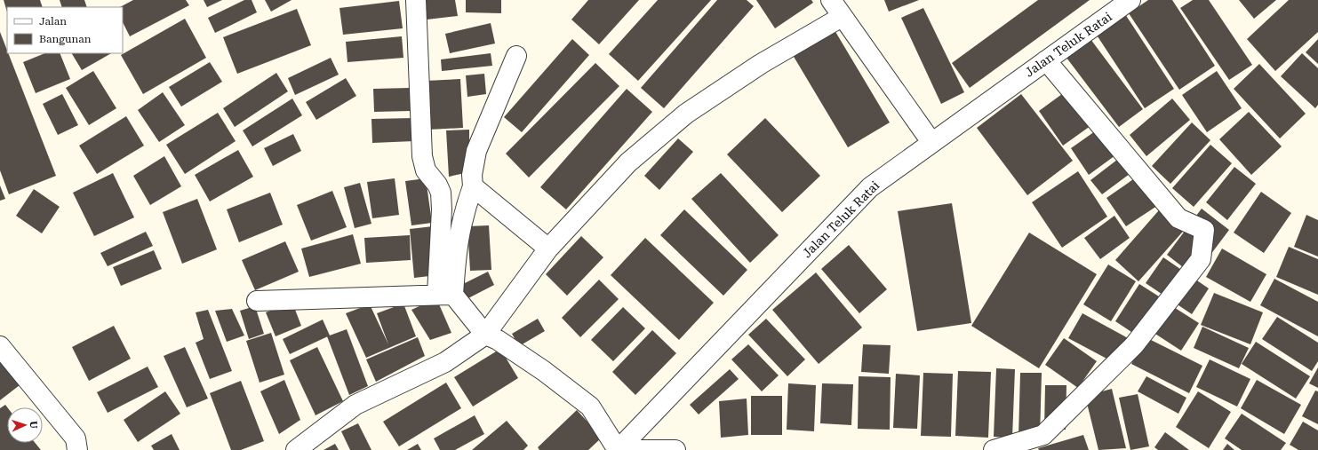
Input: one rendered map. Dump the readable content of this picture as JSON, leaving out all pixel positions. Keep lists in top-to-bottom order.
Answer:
{
  "streets": {
    "street": ["Jalan Teluk Ratai"]
  },
  "legend": ["Jalan", "Bangunan"],
  "north": "right"
}
